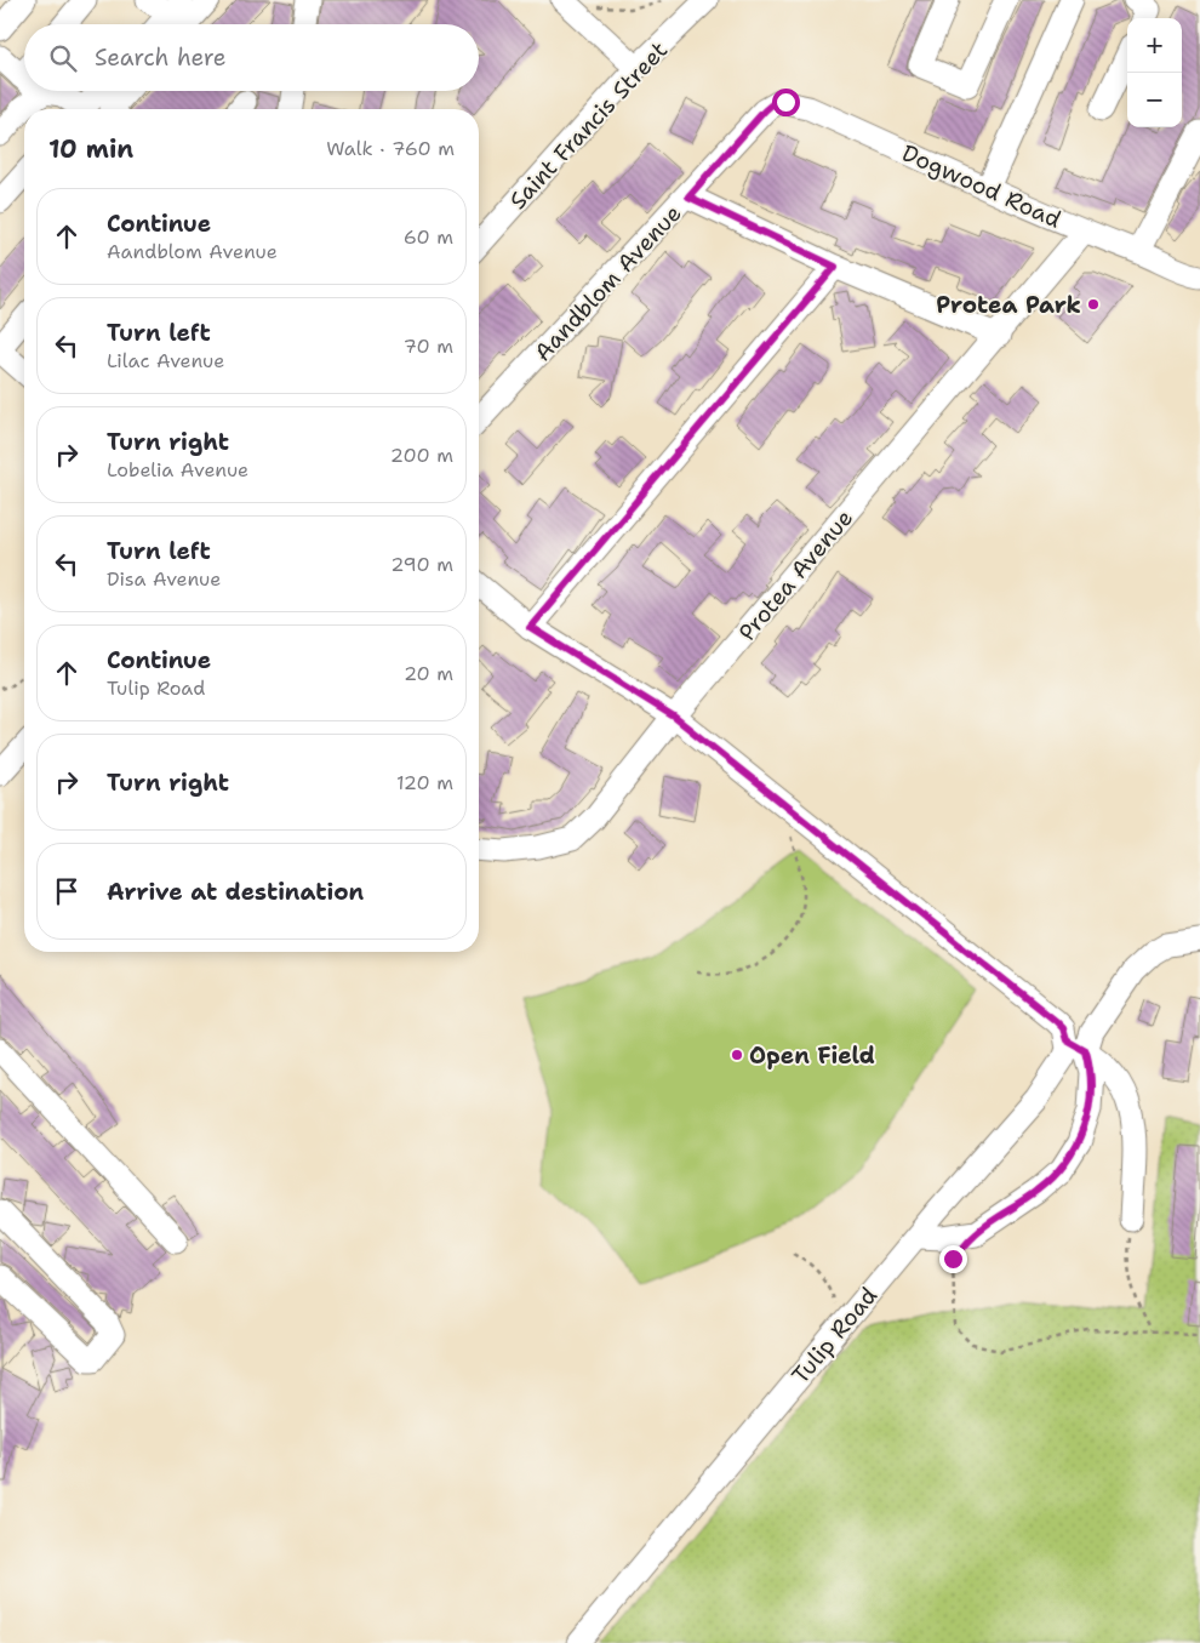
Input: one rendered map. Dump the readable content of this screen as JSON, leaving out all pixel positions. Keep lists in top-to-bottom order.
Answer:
{
  "streets": {
    "street": [
      "Saint Francis Street",
      "Dogwood Road",
      "Aandblom Avenue",
      "Protea Avenue",
      "Tulip Road"
    ]
  },
  "crossings": [
    ["Dogwood Road", "Aandblom Avenue"],
    ["Dogwood Road", "Protea Avenue"]
  ],
  "places": ["Protea Park", "Open Field"],
  "page": {
    "map_buttons": ["+", "−"],
    "search": "Search here",
    "heading": ["10 min", "Walk · 760 m"],
    "list": [
      ["Continue", "Aandblom Avenue", "60 m"],
      ["Turn left", "Lilac Avenue", "70 m"],
      ["Turn right", "Lobelia Avenue", "200 m"],
      ["Turn left", "Disa Avenue", "290 m"],
      ["Continue", "Tulip Road", "20 m"],
      ["Turn right", "120 m"],
      "Arrive at destination"
    ]
  }
}
